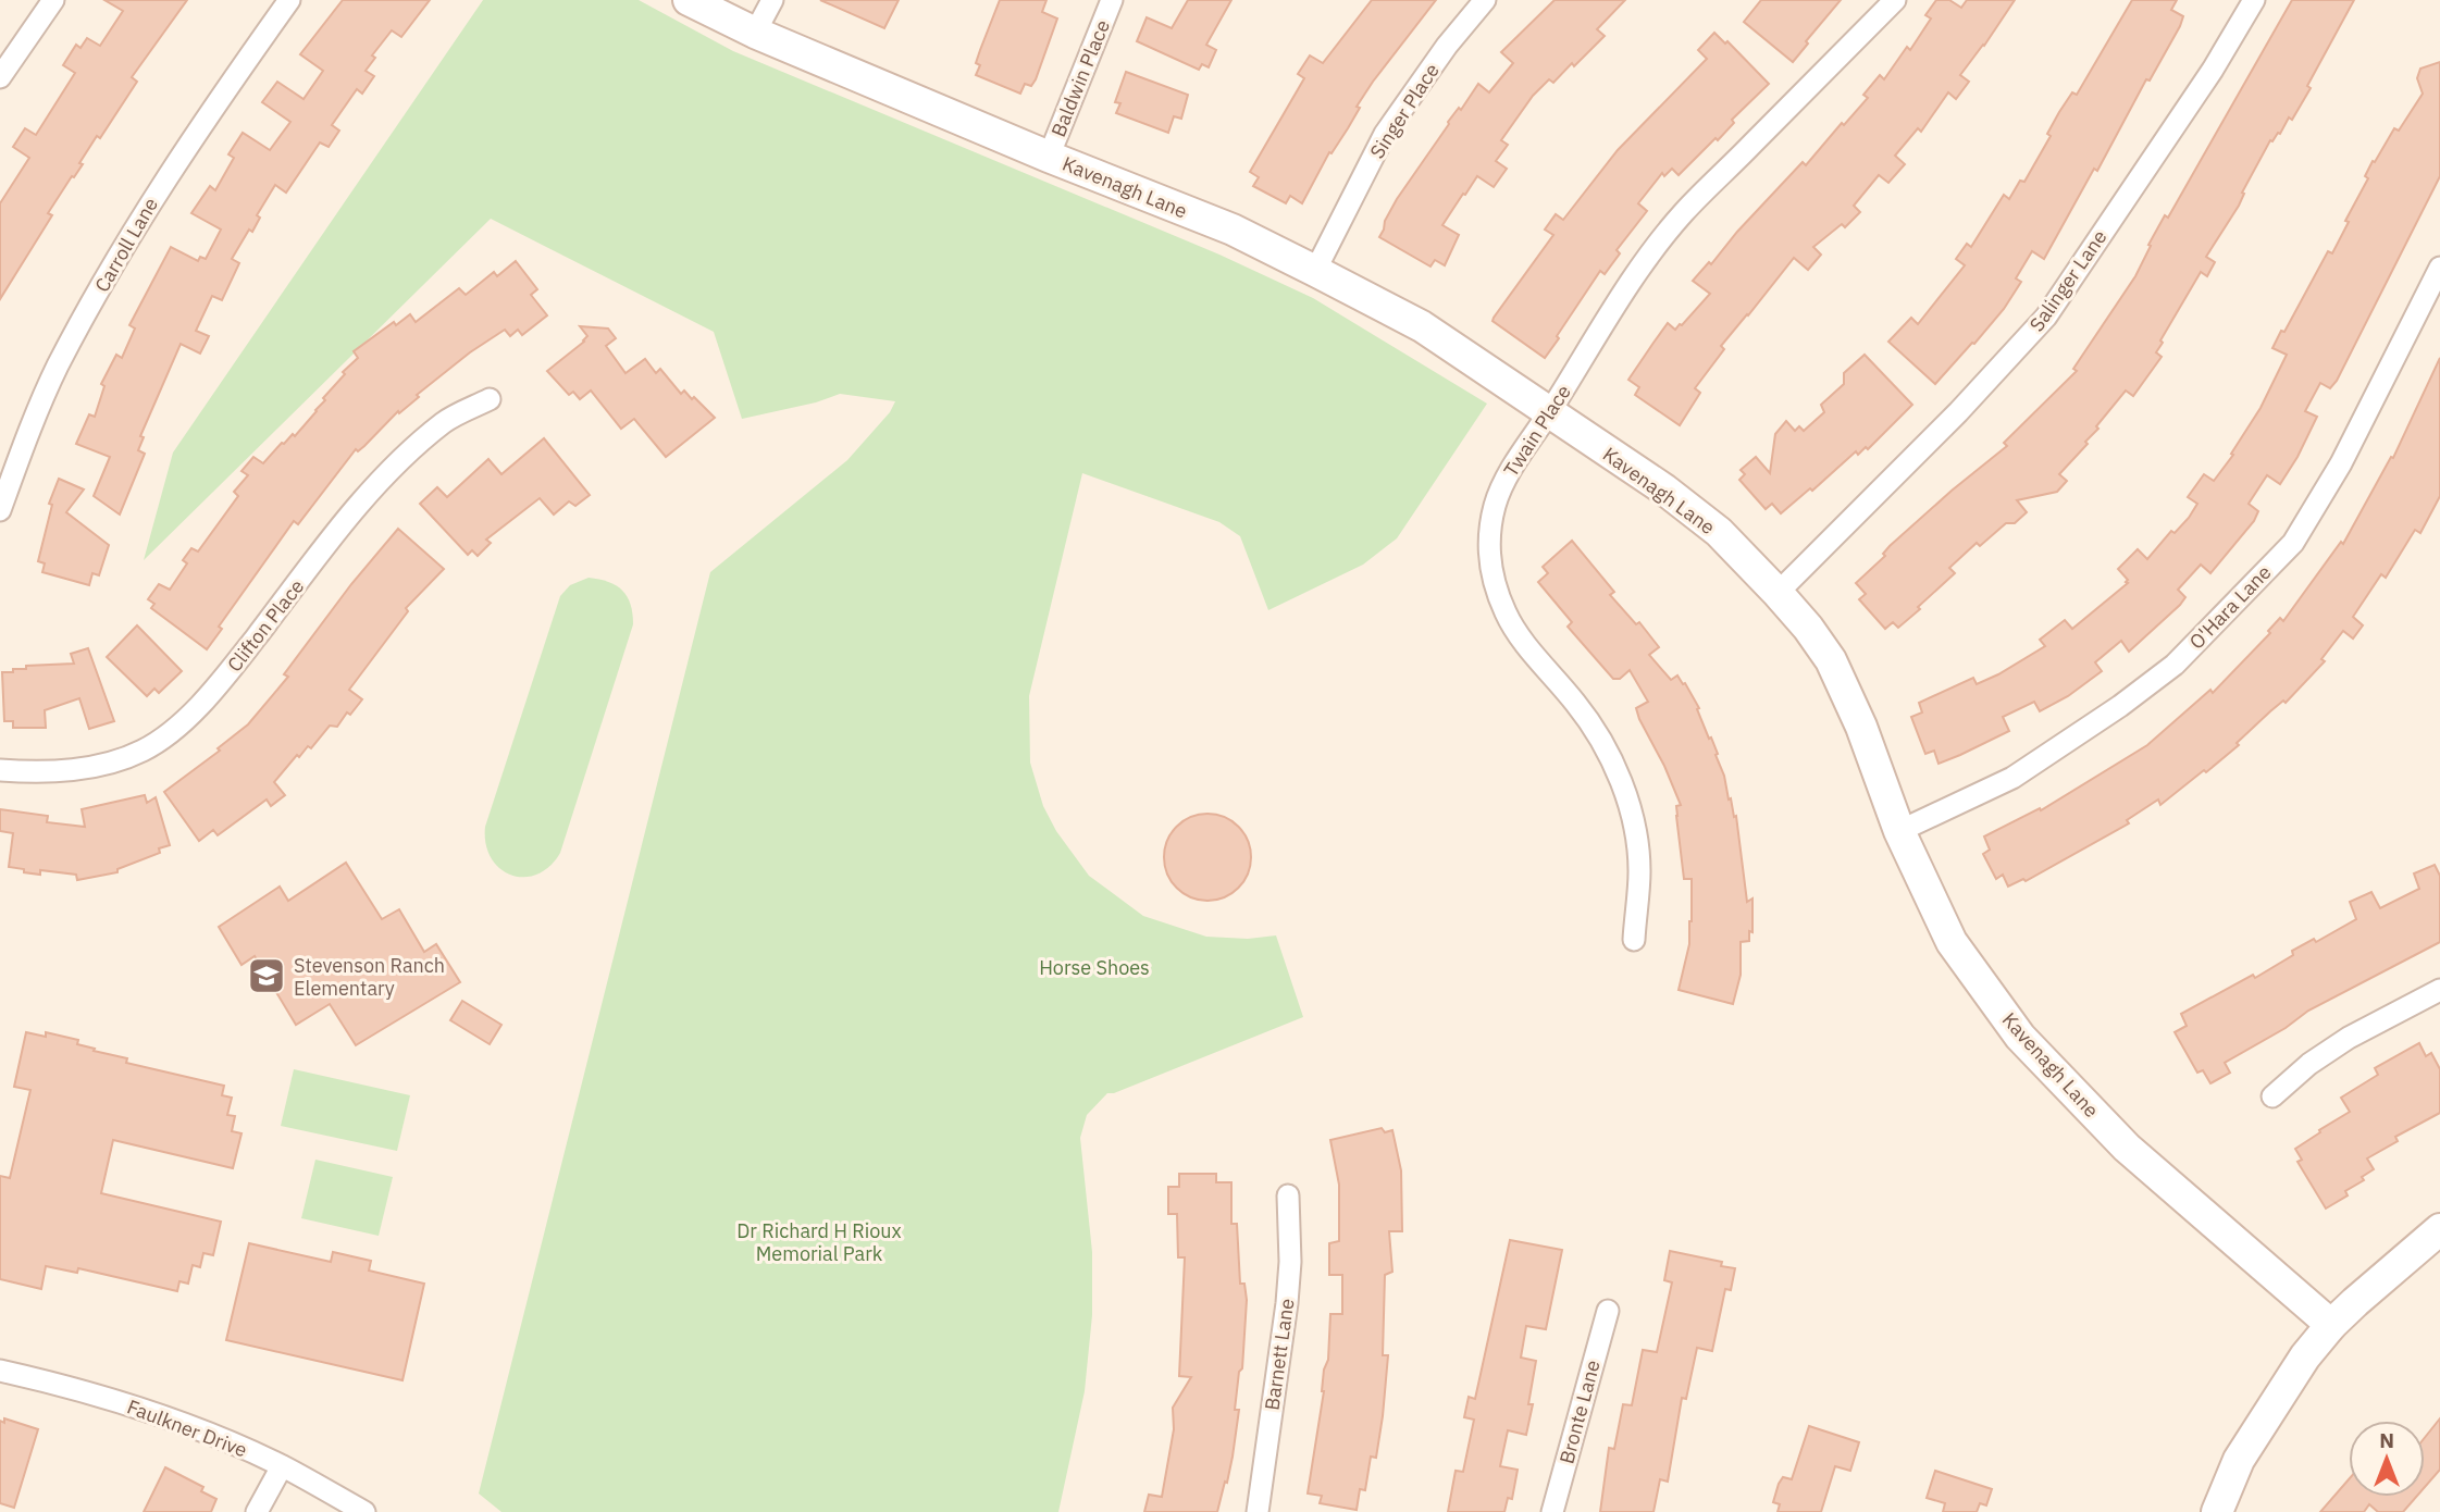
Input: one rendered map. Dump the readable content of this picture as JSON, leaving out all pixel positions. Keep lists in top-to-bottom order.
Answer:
{
  "streets": {
    "main road": ["Kavenagh Lane"],
    "street": [
      "Baldwin Place",
      "Singer Place",
      "Carroll Lane",
      "Salinger Lane",
      "Twain Place",
      "O'Hara Lane",
      "Clifton Place",
      "Barnett Lane",
      "Bronte Lane",
      "Faulkner Drive"
    ]
  },
  "crossings": [
    ["Baldwin Place", "Kavenagh Lane"],
    ["Singer Place", "Kavenagh Lane"],
    ["Kavenagh Lane", "Salinger Lane"],
    ["Kavenagh Lane", "Twain Place"],
    ["Kavenagh Lane", "O'Hara Lane"]
  ],
  "parks": ["Horse Shoes", "Dr Richard H Rioux Memorial Park"],
  "places": {
    "school or university": ["Stevenson Ranch Elementary"]
  },
  "north": "top"
}
